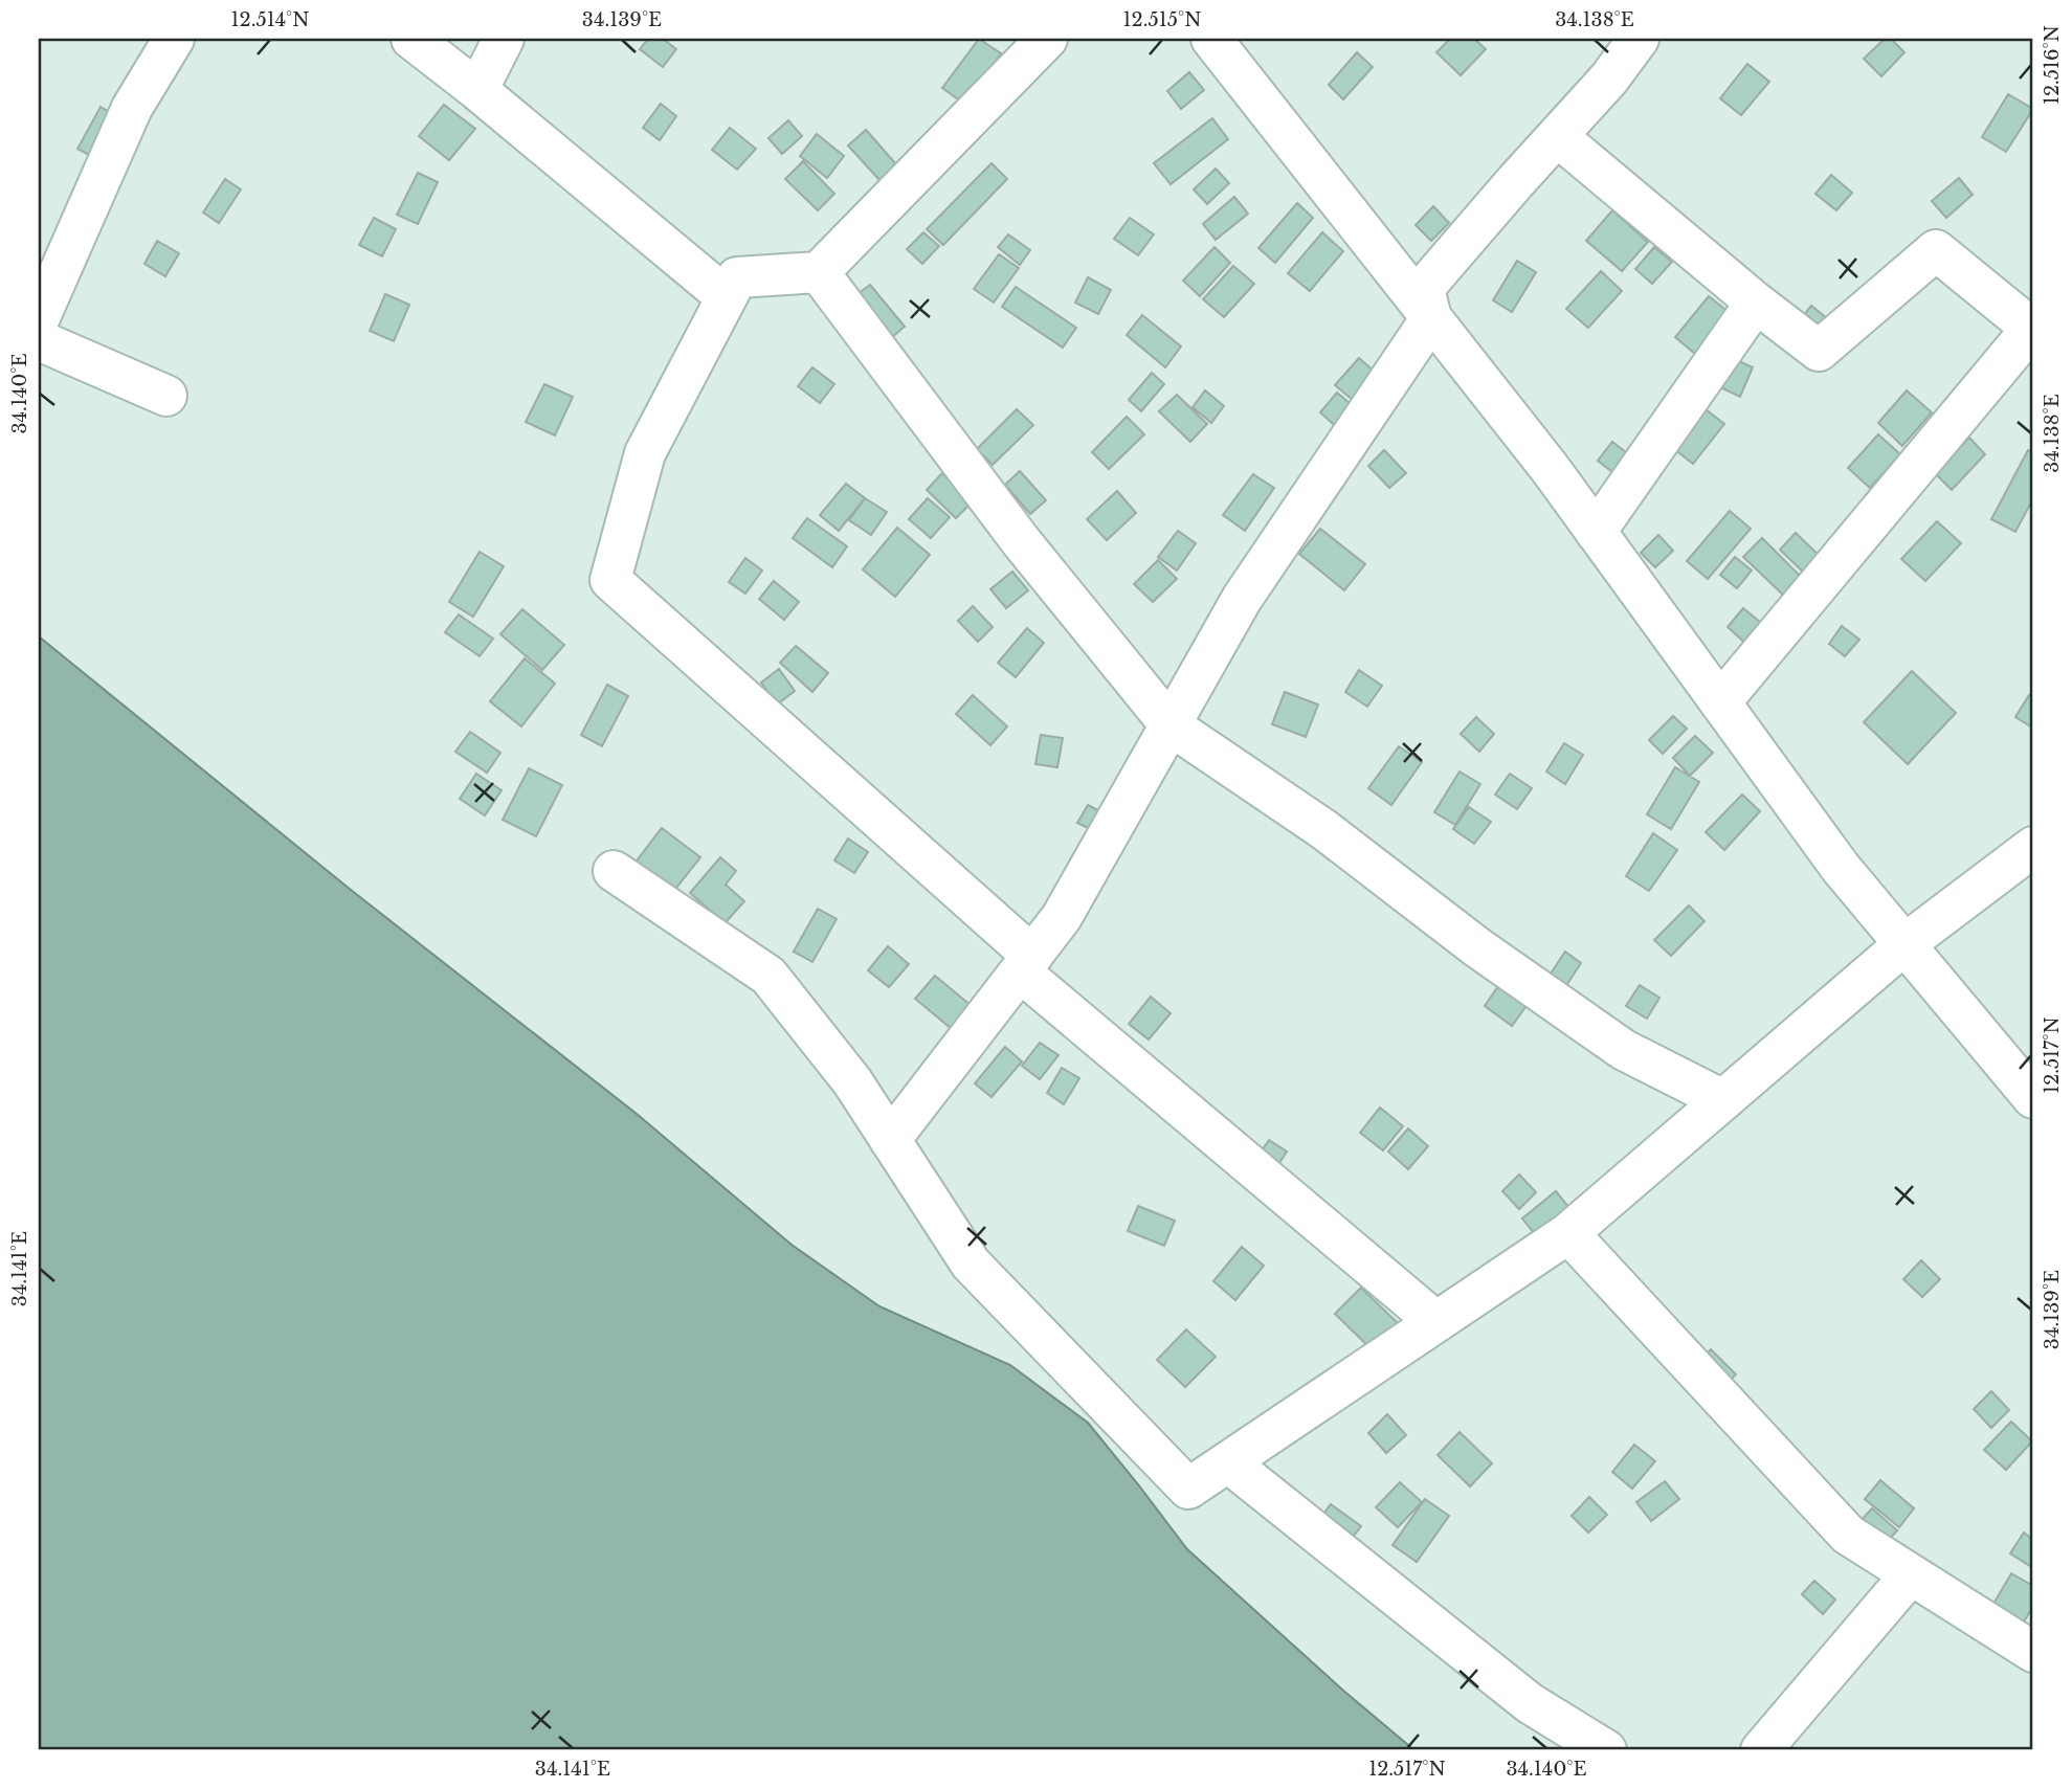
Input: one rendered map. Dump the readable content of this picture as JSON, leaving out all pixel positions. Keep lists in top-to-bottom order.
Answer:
{
  "coordinates": [
    "12.514°N",
    "34.139°E",
    "12.515°N",
    "34.138°E",
    "12.516°N",
    "34.140°E",
    "12.517°N",
    "34.141°E"
  ]
}
